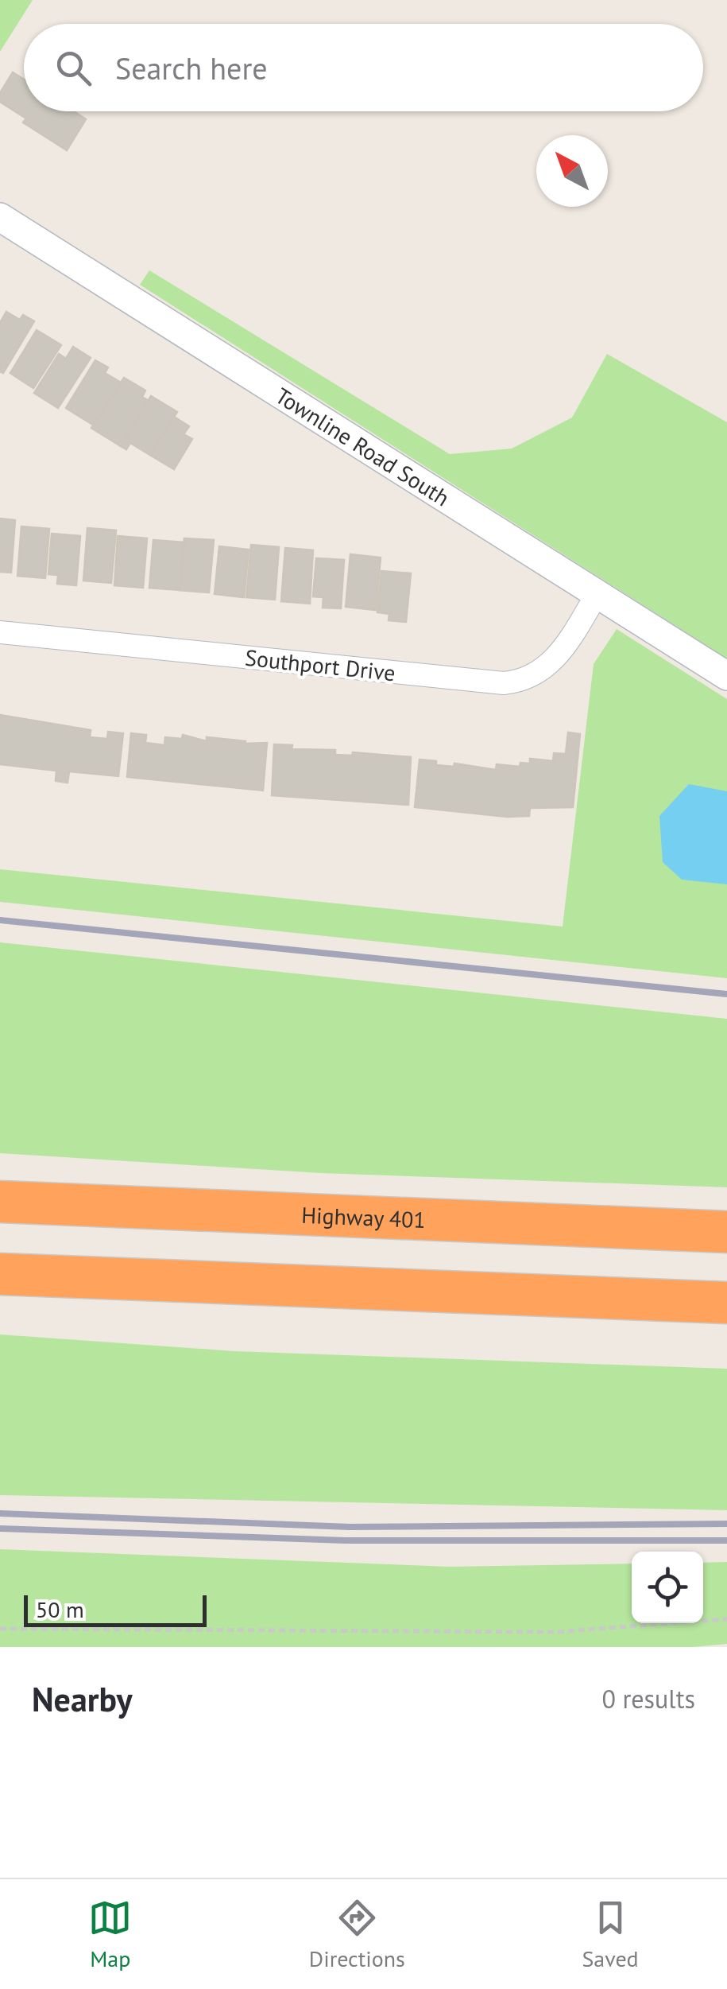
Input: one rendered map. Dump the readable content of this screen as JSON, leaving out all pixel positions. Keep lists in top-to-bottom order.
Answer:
{
  "streets": {
    "highway": ["Highway 401"],
    "street": ["Townline Road South", "Southport Drive"]
  },
  "crossings": [
    ["Townline Road South", "Southport Drive"]
  ],
  "scale_bar": "50 m",
  "north": "top left",
  "page": {
    "search": "Search here",
    "scale": "50 m",
    "heading": ["Nearby", "0 results"],
    "nav": ["Map", "Directions", "Saved"]
  }
}
